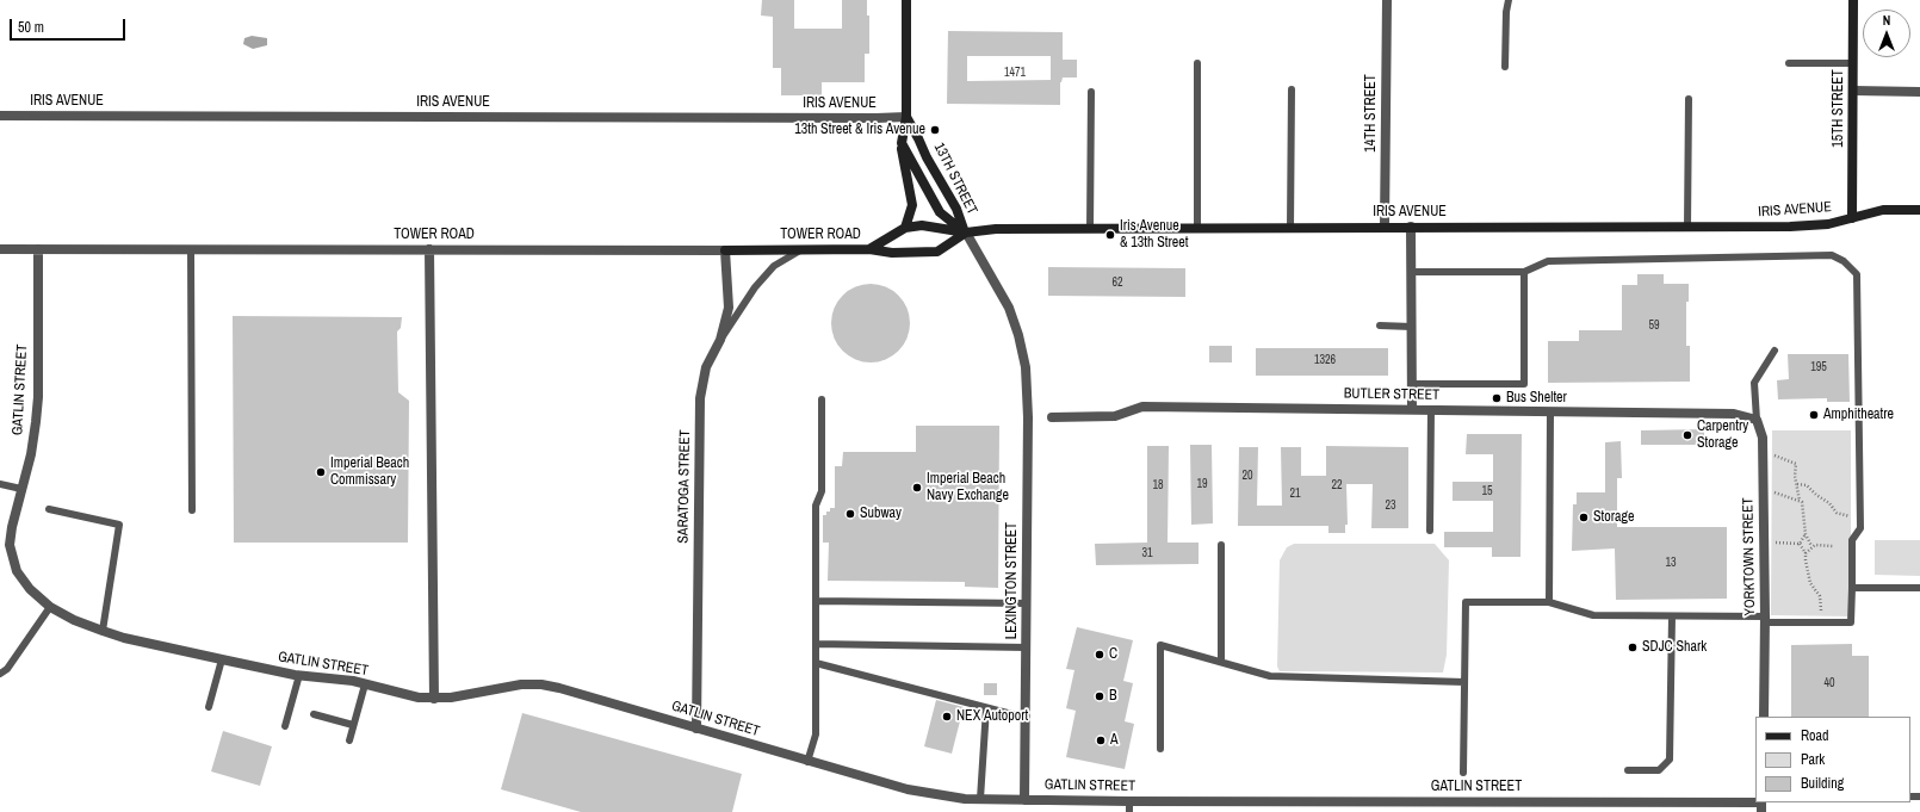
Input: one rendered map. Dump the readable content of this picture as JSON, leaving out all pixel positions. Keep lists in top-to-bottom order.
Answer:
{
  "streets": {
    "street": [
      "IRIS AVENUE",
      "15TH STREET",
      "14TH STREET",
      "13TH STREET",
      "TOWER ROAD",
      "GATLIN STREET",
      "BUTLER STREET",
      "SARATOGA STREET",
      "YORKTOWN STREET",
      "LEXINGTON STREET"
    ]
  },
  "crossings": [
    ["IRIS AVENUE", "15TH STREET"],
    ["IRIS AVENUE", "14TH STREET"],
    ["IRIS AVENUE", "13TH STREET"],
    ["IRIS AVENUE", "TOWER ROAD"],
    ["IRIS AVENUE", "LEXINGTON STREET"],
    ["13TH STREET", "TOWER ROAD"],
    ["13TH STREET", "LEXINGTON STREET"],
    ["TOWER ROAD", "GATLIN STREET"],
    ["TOWER ROAD", "SARATOGA STREET"],
    ["TOWER ROAD", "LEXINGTON STREET"],
    ["GATLIN STREET", "SARATOGA STREET"],
    ["GATLIN STREET", "LEXINGTON STREET"],
    ["BUTLER STREET", "YORKTOWN STREET"]
  ],
  "places": [
    "13th Street & Iris Avenue",
    "Iris Avenue & 13th Street",
    "Bus Shelter",
    "Amphitheatre",
    "Carpentry Storage",
    "Imperial Beach Commissary",
    "Imperial Beach Navy Exchange",
    "Subway",
    "Storage",
    "SDJC Shark",
    "C",
    "B",
    "NEX Autoport",
    "A"
  ],
  "house_numbers": [
    "1471",
    "62",
    "59",
    "1326",
    "195",
    "20",
    "19",
    "18",
    "22",
    "15",
    "21",
    "23",
    "31",
    "13",
    "40"
  ],
  "legend": ["Road", "Park", "Building"],
  "scale_bar": "50 m",
  "north": "top"
}
